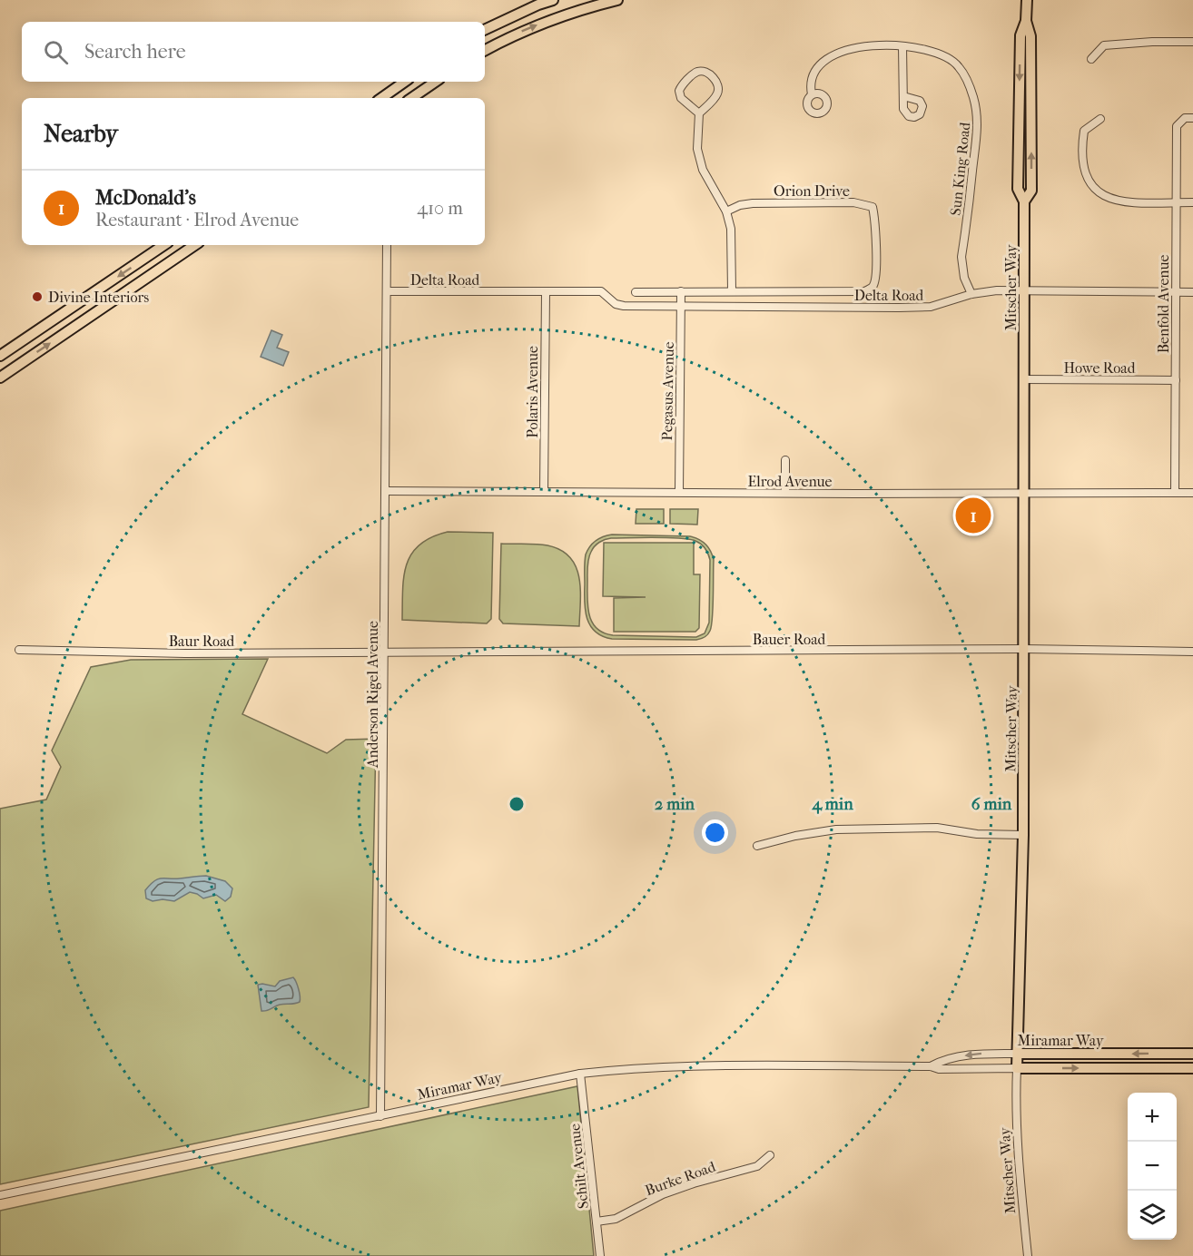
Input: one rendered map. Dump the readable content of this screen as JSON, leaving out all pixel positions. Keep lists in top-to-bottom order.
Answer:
{
  "streets": {
    "main road": ["Mitscher Way", "Miramar Way"],
    "street": [
      "Sun King Road",
      "Orion Drive",
      "Delta Road",
      "Benfold Avenue",
      "Howe Road",
      "Pegasus Avenue",
      "Polaris Avenue",
      "Elrod Avenue",
      "Bauer Road",
      "Baur Road",
      "Anderson Rigel Avenue",
      "Schilt Avenue",
      "Burke Road"
    ]
  },
  "crossings": [
    ["Sun King Road", "Delta Road"],
    ["Orion Drive", "Delta Road"],
    ["Delta Road", "Mitscher Way"],
    ["Delta Road", "Benfold Avenue"],
    ["Delta Road", "Pegasus Avenue"],
    ["Delta Road", "Polaris Avenue"],
    ["Delta Road", "Anderson Rigel Avenue"],
    ["Mitscher Way", "Howe Road"],
    ["Mitscher Way", "Elrod Avenue"],
    ["Mitscher Way", "Bauer Road"],
    ["Mitscher Way", "Miramar Way"],
    ["Benfold Avenue", "Howe Road"],
    ["Benfold Avenue", "Elrod Avenue"],
    ["Pegasus Avenue", "Elrod Avenue"],
    ["Polaris Avenue", "Elrod Avenue"],
    ["Elrod Avenue", "Anderson Rigel Avenue"],
    ["Bauer Road", "Baur Road"],
    ["Bauer Road", "Anderson Rigel Avenue"],
    ["Baur Road", "Anderson Rigel Avenue"],
    ["Anderson Rigel Avenue", "Miramar Way"],
    ["Miramar Way", "Schilt Avenue"],
    ["Schilt Avenue", "Burke Road"]
  ],
  "places": ["Divine Interiors"],
  "page": {
    "search": "Search here",
    "heading": "Nearby",
    "list": [
      {
        "mark": "1",
        "name": "McDonald's",
        "note": "Restaurant · Elrod Avenue",
        "value": "410 m"
      }
    ],
    "pins": "1",
    "map_buttons": ["+", "−"]
  },
  "rings": ["2 min", "4 min", "6 min"]
}
